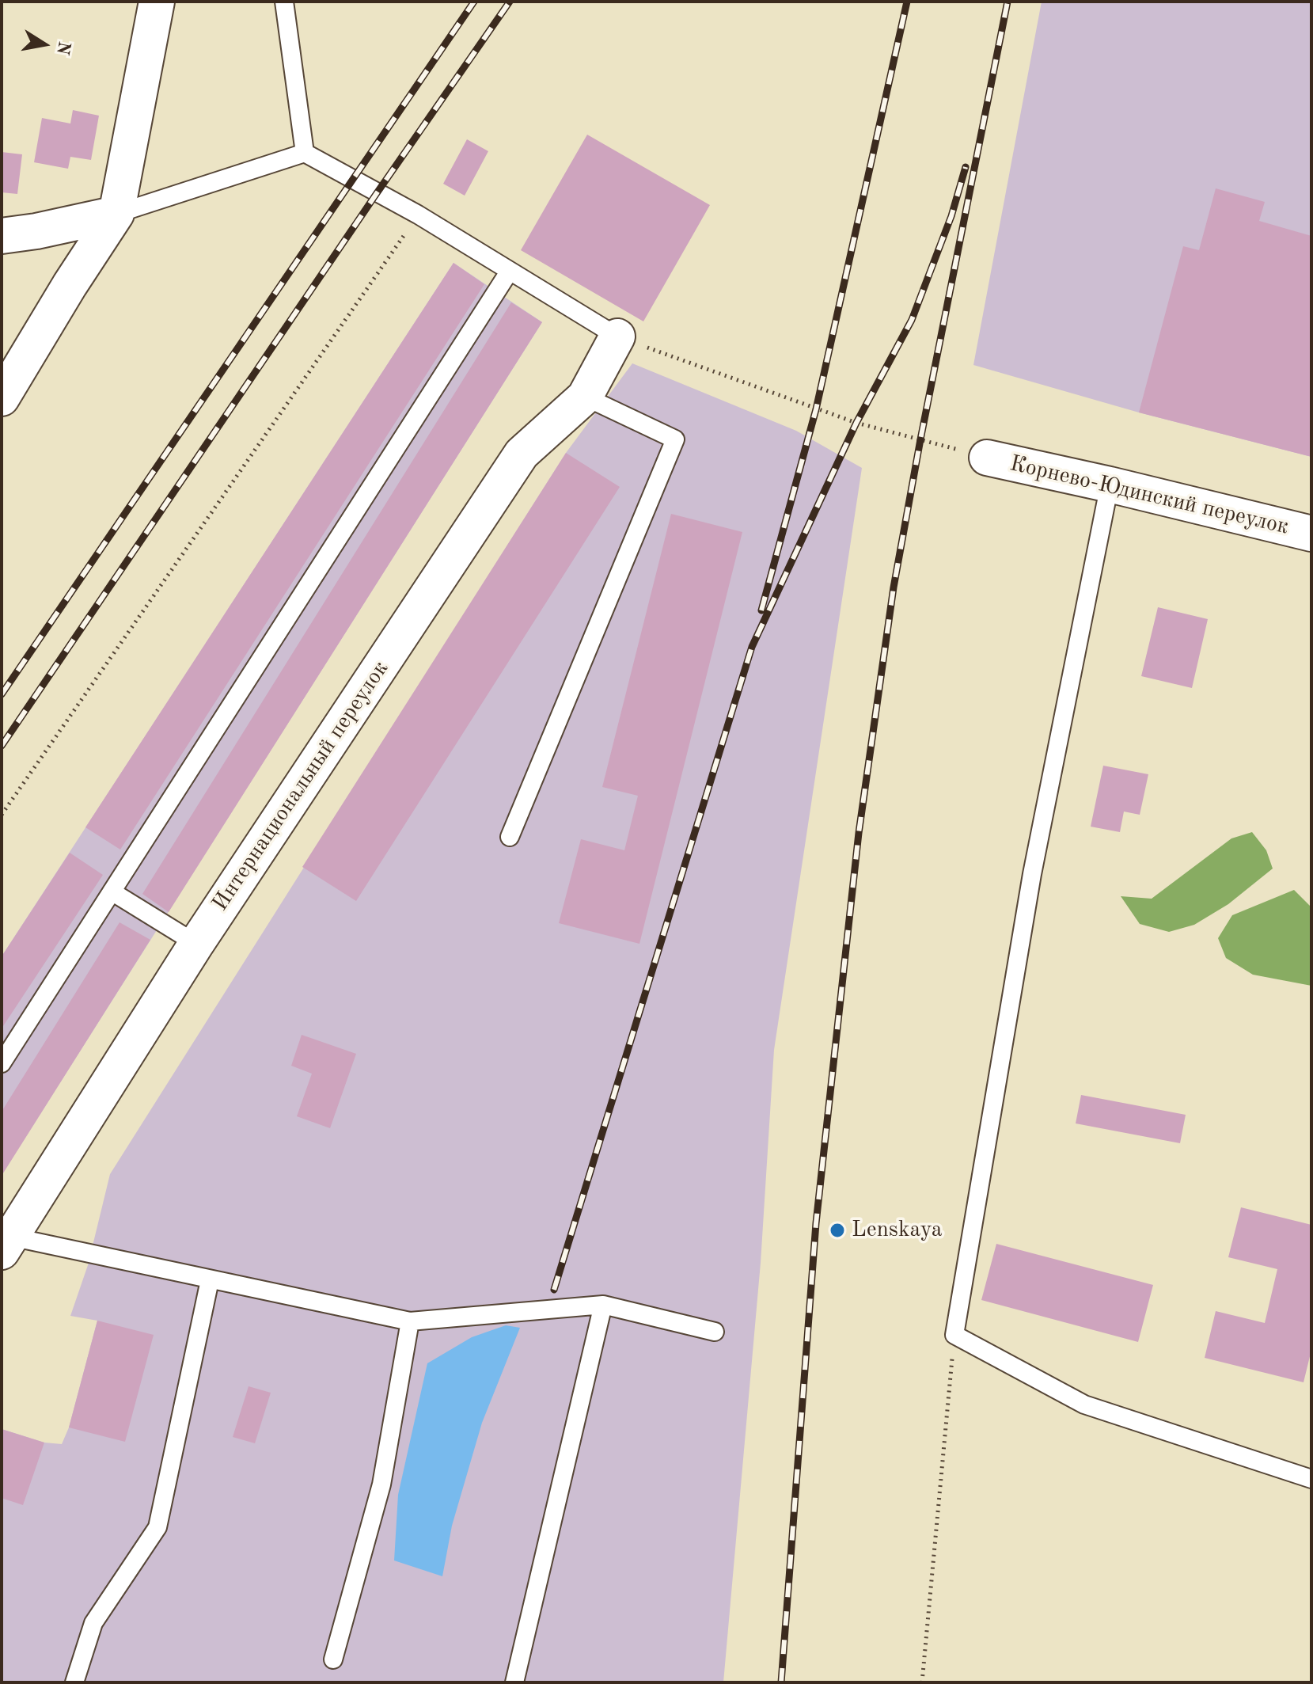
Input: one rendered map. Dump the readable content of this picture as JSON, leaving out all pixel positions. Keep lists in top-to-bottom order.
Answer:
{
  "streets": {
    "street": ["Корнево-Юдинский переулок", "Интернациональный переулок"]
  },
  "places": ["Lenskaya"],
  "north": "right"
}
